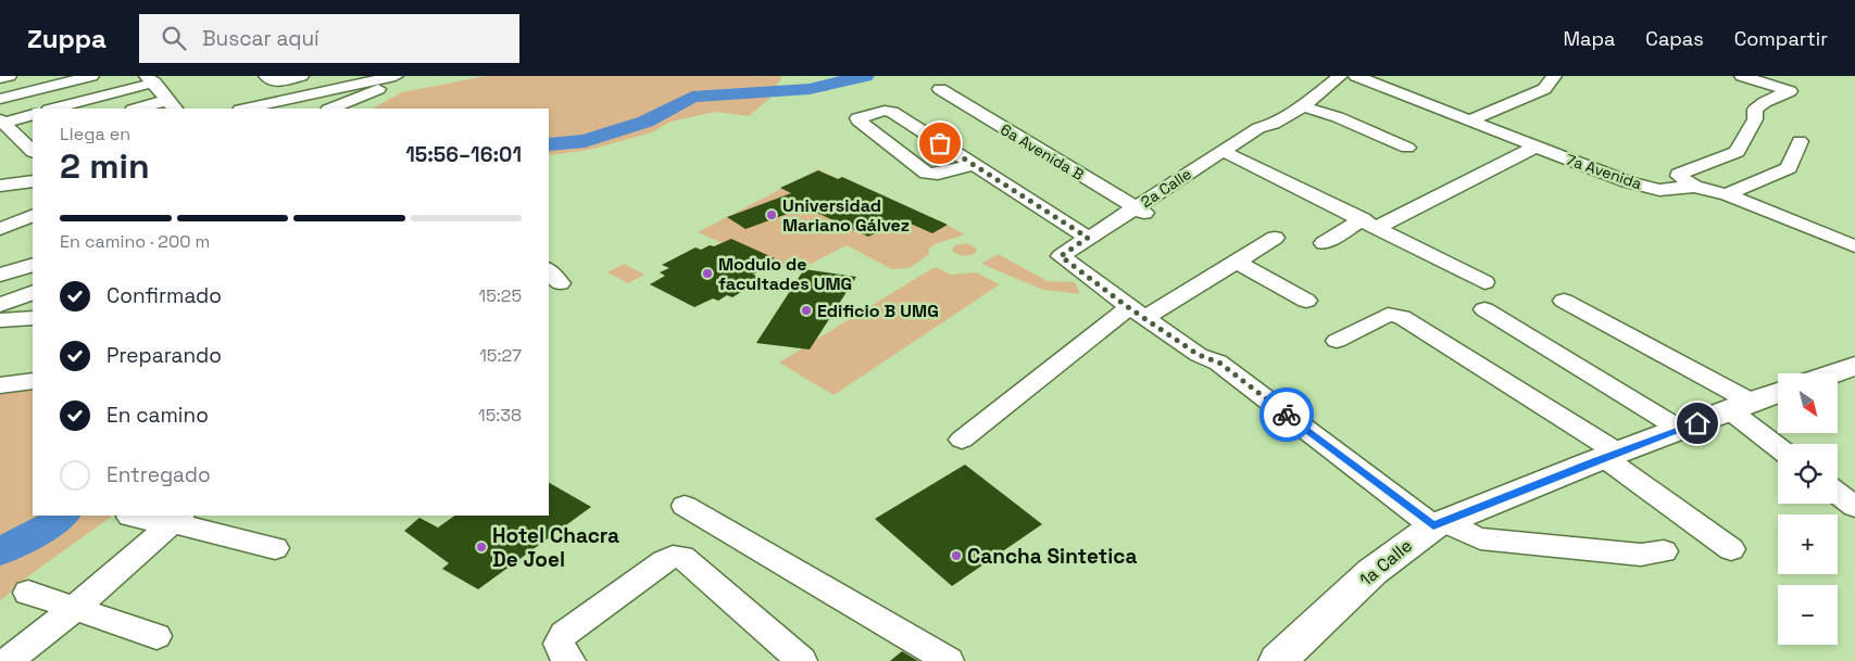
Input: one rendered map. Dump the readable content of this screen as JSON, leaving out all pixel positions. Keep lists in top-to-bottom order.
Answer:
{
  "streets": {
    "main road": ["1a Calle"],
    "street": ["6a Avenida B", "7a Avenida", "2a Calle"]
  },
  "crossings": [
    ["6a Avenida B", "2a Calle"]
  ],
  "places": [
    "Universidad Mariano Gálvez",
    "Modulo de facultades UMG",
    "Edificio B UMG",
    "Hotel Chacra De Joel",
    "Cancha Sintetica"
  ],
  "north": "bottom right",
  "page": {
    "header": "Zuppa",
    "search": "Buscar aquí",
    "nav": ["Mapa", "Capas", "Compartir"],
    "heading": ["2 min", "Llega en", "15:56–16:01"],
    "bar": "En camino · 200 m",
    "list": [
      ["Confirmado", "15:25"],
      ["Preparando", "15:27"],
      ["En camino", "15:38"],
      "Entregado"
    ],
    "map_buttons": ["+", "−"]
  }
}
